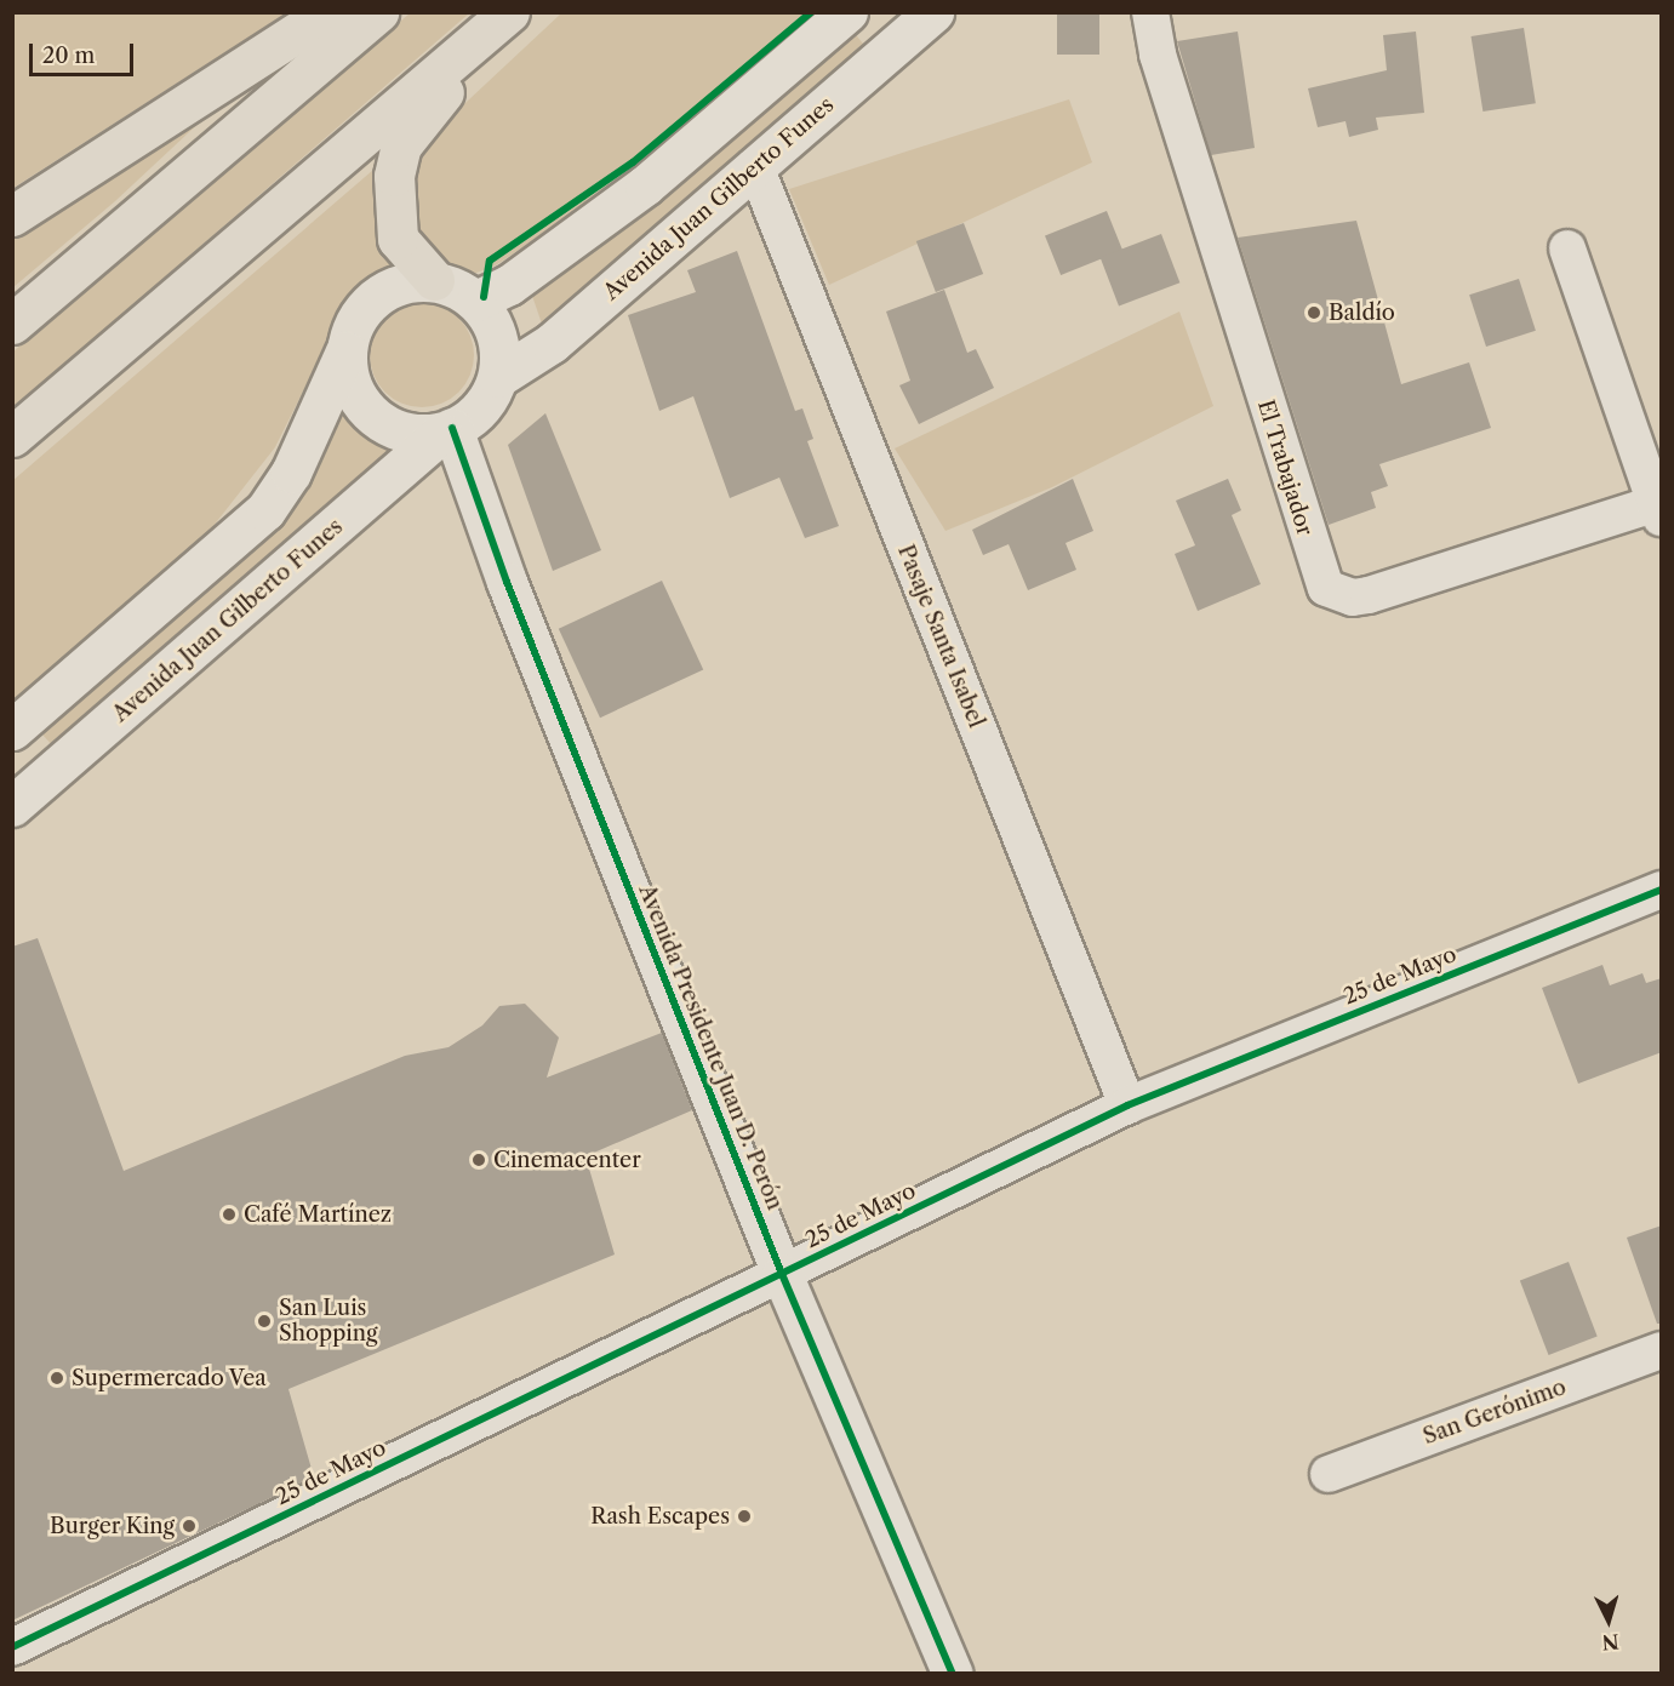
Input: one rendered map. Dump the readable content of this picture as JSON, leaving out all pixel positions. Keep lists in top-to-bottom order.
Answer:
{
  "streets": {
    "street": [
      "Avenida Juan Gilberto Funes",
      "El Trabajador",
      "Pasaje Santa Isabel",
      "25 de Mayo",
      "Avenida Presidente Juan D. Perón",
      "San Gerónimo"
    ]
  },
  "crossings": [
    ["Avenida Juan Gilberto Funes", "Pasaje Santa Isabel"],
    ["Avenida Juan Gilberto Funes", "Avenida Presidente Juan D. Perón"],
    ["Pasaje Santa Isabel", "25 de Mayo"],
    ["25 de Mayo", "Avenida Presidente Juan D. Perón"]
  ],
  "places": [
    "Baldío",
    "Cinemacenter",
    "Café Martínez",
    "San Luis Shopping",
    "Supermercado Vea",
    "Rash Escapes",
    "Burger King"
  ],
  "scale_bar": "20 m",
  "north": "bottom"
}
